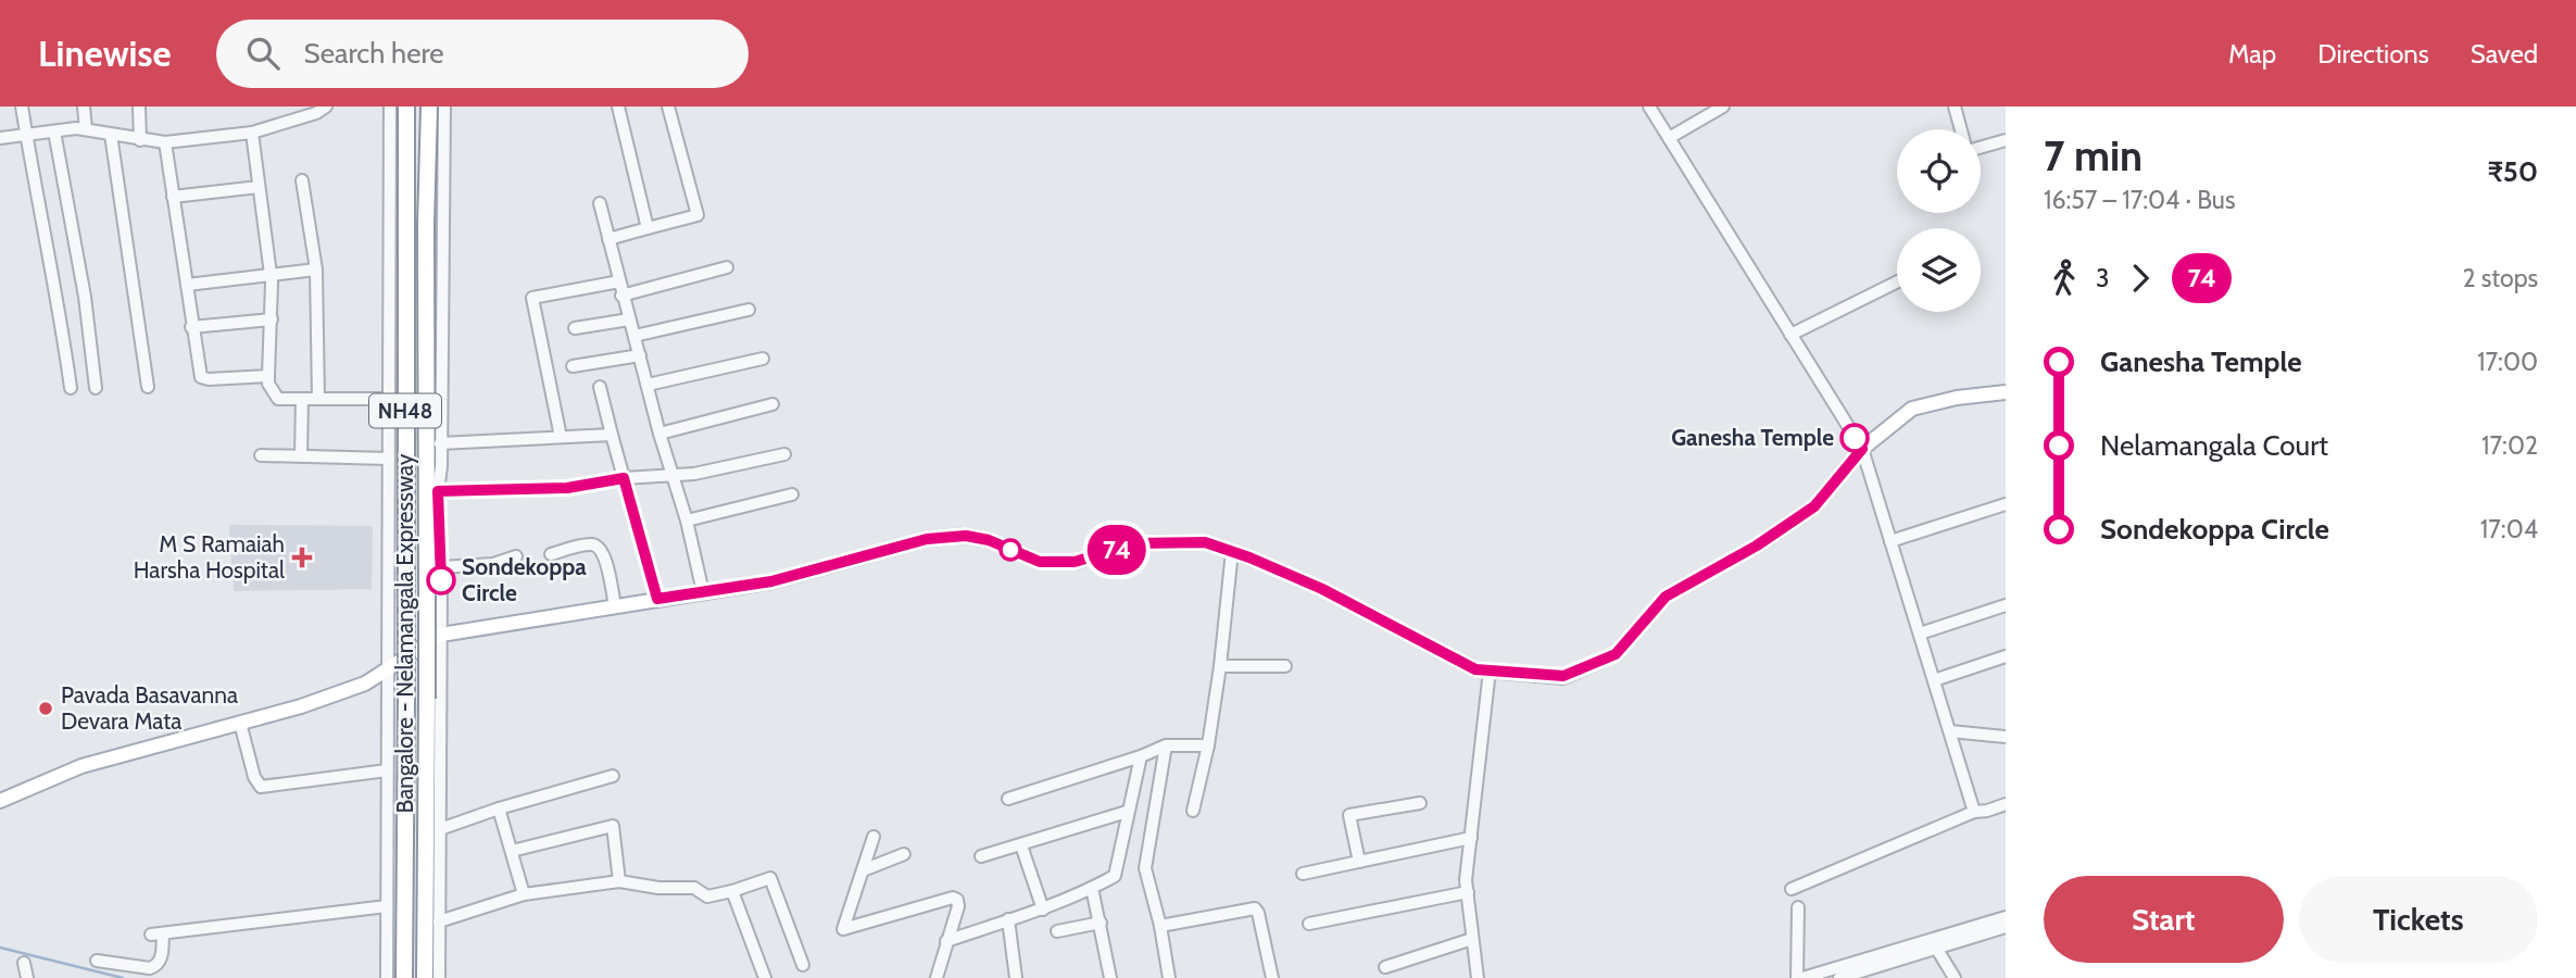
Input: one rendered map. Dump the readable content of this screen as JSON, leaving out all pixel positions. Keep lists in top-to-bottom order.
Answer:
{
  "streets": {
    "highway": ["NH48", "Bangalore - Nelamangala Expressway"]
  },
  "places": {
    "other": ["Ganesha Temple", "Sondekoppa Circle", "Pavada Basavanna Devara Mata"],
    "health": ["M S Ramaiah Harsha Hospital"]
  },
  "lines": ["bus line 74"],
  "page": {
    "header": "Linewise",
    "search": "Search here",
    "nav": ["Map", "Directions", "Saved"],
    "on_map": "74",
    "heading": ["7 min", "16:57 – 17:04 · Bus", "₹50"],
    "legs": ["3", "74", "2 stops"],
    "list": [
      {
        "name": "Ganesha Temple",
        "value": "17:00"
      },
      {
        "name": "Nelamangala Court",
        "value": "17:02"
      },
      {
        "name": "Sondekoppa Circle",
        "value": "17:04"
      }
    ],
    "buttons": ["Start", "Tickets"]
  }
}
